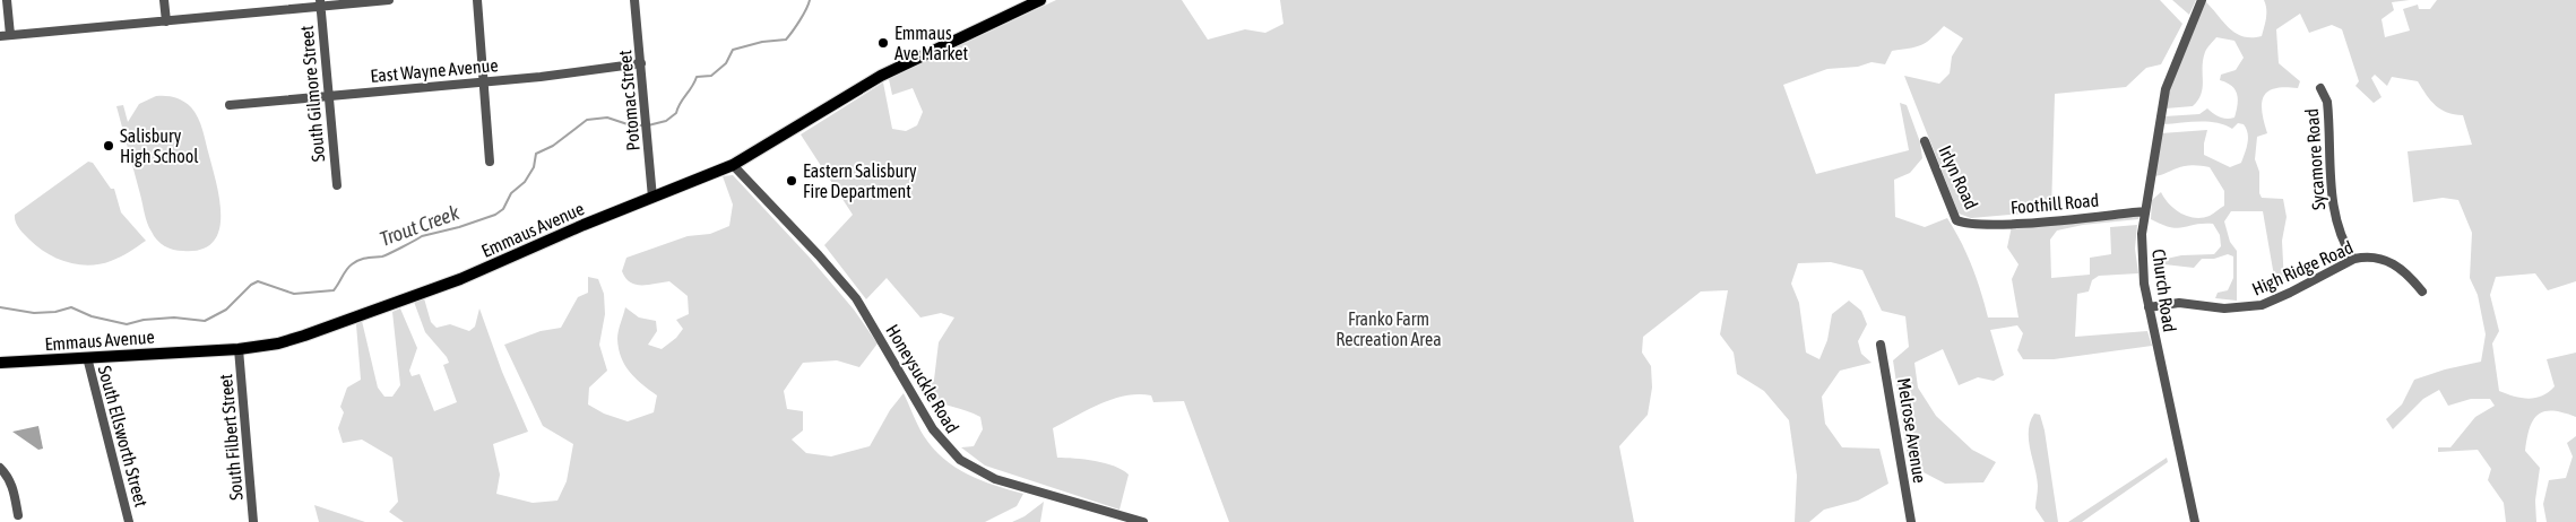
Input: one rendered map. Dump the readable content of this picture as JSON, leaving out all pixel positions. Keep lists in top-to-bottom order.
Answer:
{
  "streets": {
    "main road": ["Emmaus Avenue"],
    "street": [
      "East Wayne Avenue",
      "South Gilmore Street",
      "Potomac Street",
      "Sycamore Road",
      "Irlyn Road",
      "Foothill Road",
      "High Ridge Road",
      "Church Road",
      "Honeysuckle Road",
      "Melrose Avenue",
      "South Ellsworth Street",
      "South Filbert Street"
    ]
  },
  "crossings": [
    ["East Wayne Avenue", "South Gilmore Street"],
    ["East Wayne Avenue", "Potomac Street"],
    ["Potomac Street", "Emmaus Avenue"],
    ["Sycamore Road", "High Ridge Road"],
    ["Irlyn Road", "Foothill Road"],
    ["Foothill Road", "Church Road"],
    ["Emmaus Avenue", "Honeysuckle Road"],
    ["Emmaus Avenue", "South Ellsworth Street"],
    ["Emmaus Avenue", "South Filbert Street"],
    ["High Ridge Road", "Church Road"]
  ],
  "water": ["Trout Creek"],
  "parks": ["Franko Farm Recreation Area"],
  "places": ["Emmaus Ave Market", "Salisbury High School", "Eastern Salisbury Fire Department"]
}
